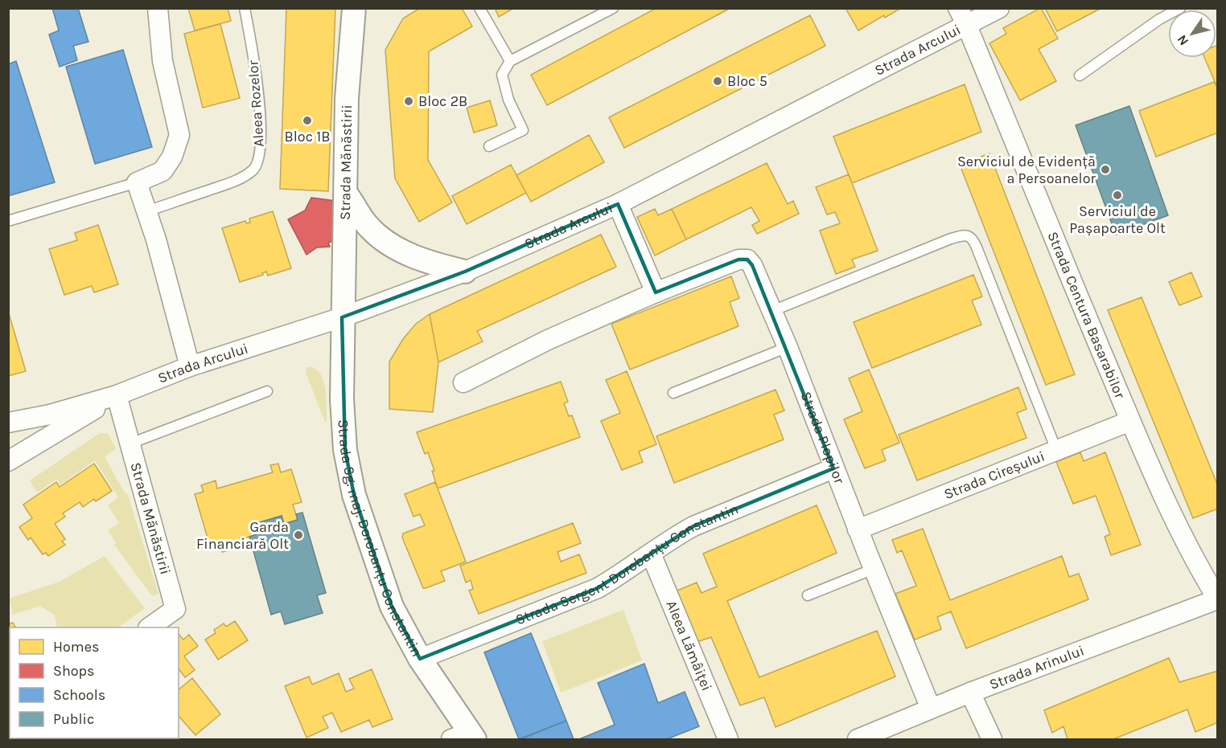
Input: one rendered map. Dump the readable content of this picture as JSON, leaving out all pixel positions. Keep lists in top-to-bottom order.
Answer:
{
  "streets": {
    "street": [
      "Strada Arcului",
      "Strada Mănăstirii",
      "Strada Centura Basarabilor",
      "Strada Plopilor",
      "Strada Cireșului",
      "Strada Sg. maj. Dorobanțu Constantin",
      "Strada Sergent Dorobanțu Constantin",
      "Aleea Lămâiței",
      "Strada Arinului"
    ],
    "lane": ["Aleea Rozelor"]
  },
  "crossings": [
    ["Strada Arcului", "Strada Mănăstirii"],
    ["Strada Arcului", "Strada Centura Basarabilor"],
    ["Strada Arcului", "Strada Sg. maj. Dorobanțu Constantin"],
    ["Strada Mănăstirii", "Strada Sg. maj. Dorobanțu Constantin"],
    ["Strada Centura Basarabilor", "Strada Cireșului"],
    ["Strada Centura Basarabilor", "Strada Arinului"],
    ["Strada Plopilor", "Strada Cireșului"],
    ["Strada Plopilor", "Strada Sergent Dorobanțu Constantin"],
    ["Strada Plopilor", "Strada Arinului"],
    ["Strada Sg. maj. Dorobanțu Constantin", "Strada Sergent Dorobanțu Constantin"],
    ["Strada Sergent Dorobanțu Constantin", "Aleea Lămâiței"]
  ],
  "places": [
    "Bloc 5",
    "Bloc 2B",
    "Bloc 1B",
    "Serviciul de Evidență a Persoanelor",
    "Serviciul de Pașapoarte Olt",
    "Garda Financiară Olt"
  ],
  "legend": [
    "Homes",
    "Shops",
    "Schools",
    "Public"
  ],
  "north": "bottom left"
}
